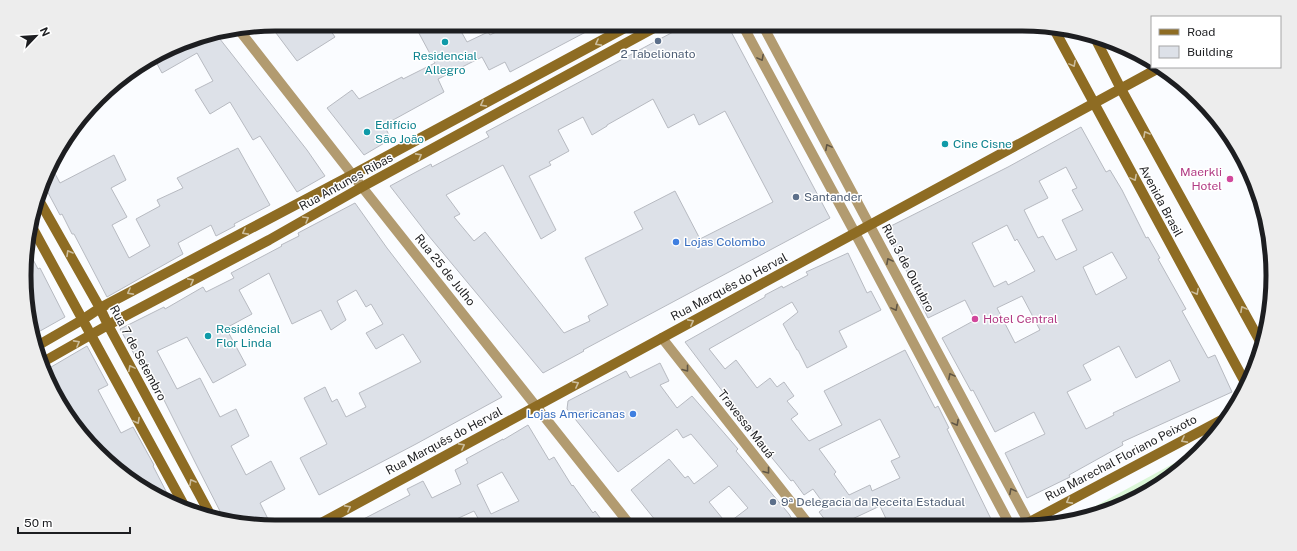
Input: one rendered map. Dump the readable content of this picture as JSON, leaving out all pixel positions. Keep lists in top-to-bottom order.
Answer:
{
  "streets": {
    "street": [
      "Rua Antunes Ribas",
      "Avenida Brasil",
      "Rua 3 de Outubro",
      "Rua 25 de Julho",
      "Rua Marquês do Herval",
      "Rua 7 de Setembro",
      "Travessa Mauá",
      "Rua Marechal Floriano Peixoto"
    ]
  },
  "crossings": [
    ["Rua Antunes Ribas", "Rua 25 de Julho"],
    ["Rua Antunes Ribas", "Rua 7 de Setembro"],
    ["Avenida Brasil", "Rua Marquês do Herval"],
    ["Rua 3 de Outubro", "Rua Marquês do Herval"],
    ["Rua 25 de Julho", "Rua Marquês do Herval"],
    ["Rua Marquês do Herval", "Travessa Mauá"]
  ],
  "one_way": ["Rua Marquês do Herval", "Travessa Mauá", "Rua Marechal Floriano Peixoto"],
  "places": [
    "2 Tabelionato",
    "Residencial Allegro",
    "Edifício São João",
    "Cine Cisne",
    "Maerkli Hotel",
    "Santander",
    "Lojas Colombo",
    "Hotel Central",
    "Residêncial Flor Linda",
    "Lojas Americanas",
    "9ª Delegacia da Receita Estadual"
  ],
  "legend": ["Road", "Building"],
  "scale_bar": "50 m",
  "north": "top right"
}
